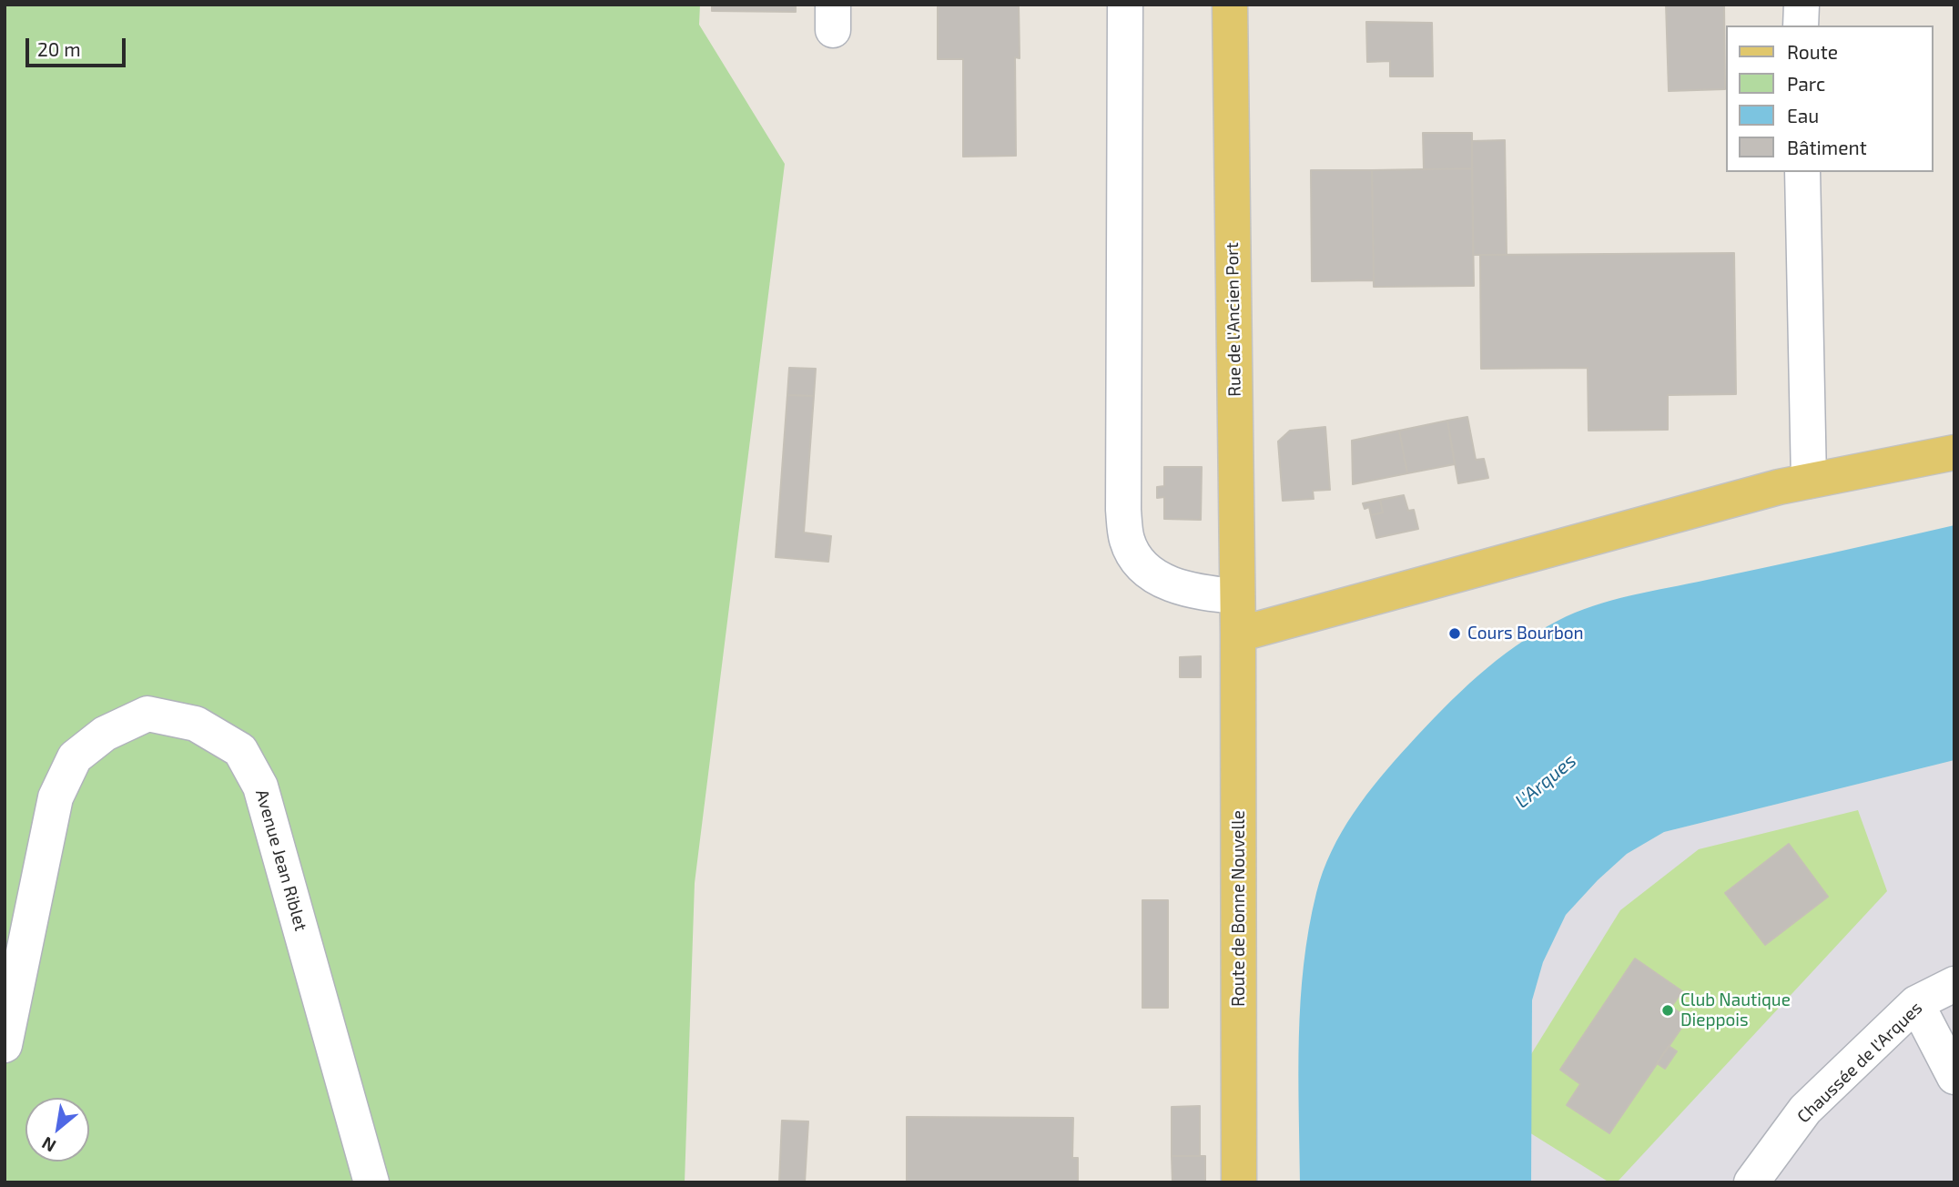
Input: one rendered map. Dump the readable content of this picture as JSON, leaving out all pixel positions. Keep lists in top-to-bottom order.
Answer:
{
  "streets": {
    "main road": ["Rue de l'Ancien Port", "Route de Bonne Nouvelle"],
    "street": ["Avenue Jean Riblet", "Chaussée de l'Arques"]
  },
  "crossings": [
    ["Rue de l'Ancien Port", "Route de Bonne Nouvelle"]
  ],
  "water": ["L'Arques"],
  "places": ["Cours Bourbon", "Club Nautique Dieppois"],
  "legend": [
    "Route",
    "Parc",
    "Eau",
    "Bâtiment"
  ],
  "scale_bar": "20 m",
  "north": "bottom left"
}
